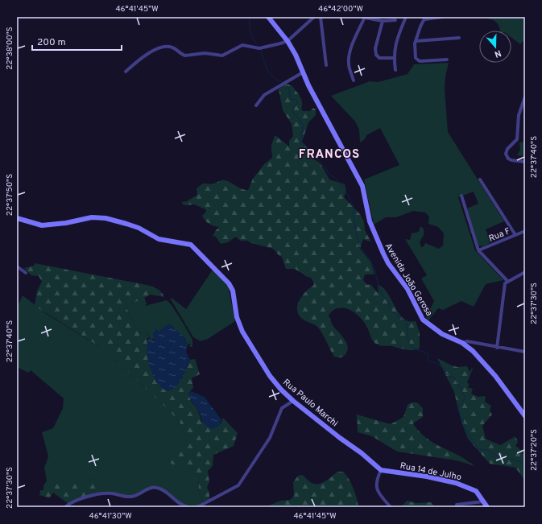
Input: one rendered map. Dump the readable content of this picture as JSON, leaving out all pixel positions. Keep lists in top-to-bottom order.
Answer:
{
  "streets": {
    "street": [
      "Rua F",
      "Avenida João Gerosa",
      "Rua Paulo Marchi",
      "Rua 14 de Julho"
    ]
  },
  "crossings": [
    ["Rua Paulo Marchi", "Rua 14 de Julho"]
  ],
  "districts": ["FRANCOS"],
  "scale_bar": "200 m",
  "north": "bottom",
  "coordinates": [
    "46°41'45\"W",
    "46°42'00\"W",
    "22°38'00\"S",
    "22°37'40\"S",
    "22°37'50\"S",
    "22°37'30\"S",
    "22°37'20\"S",
    "46°41'30\"W"
  ]
}
